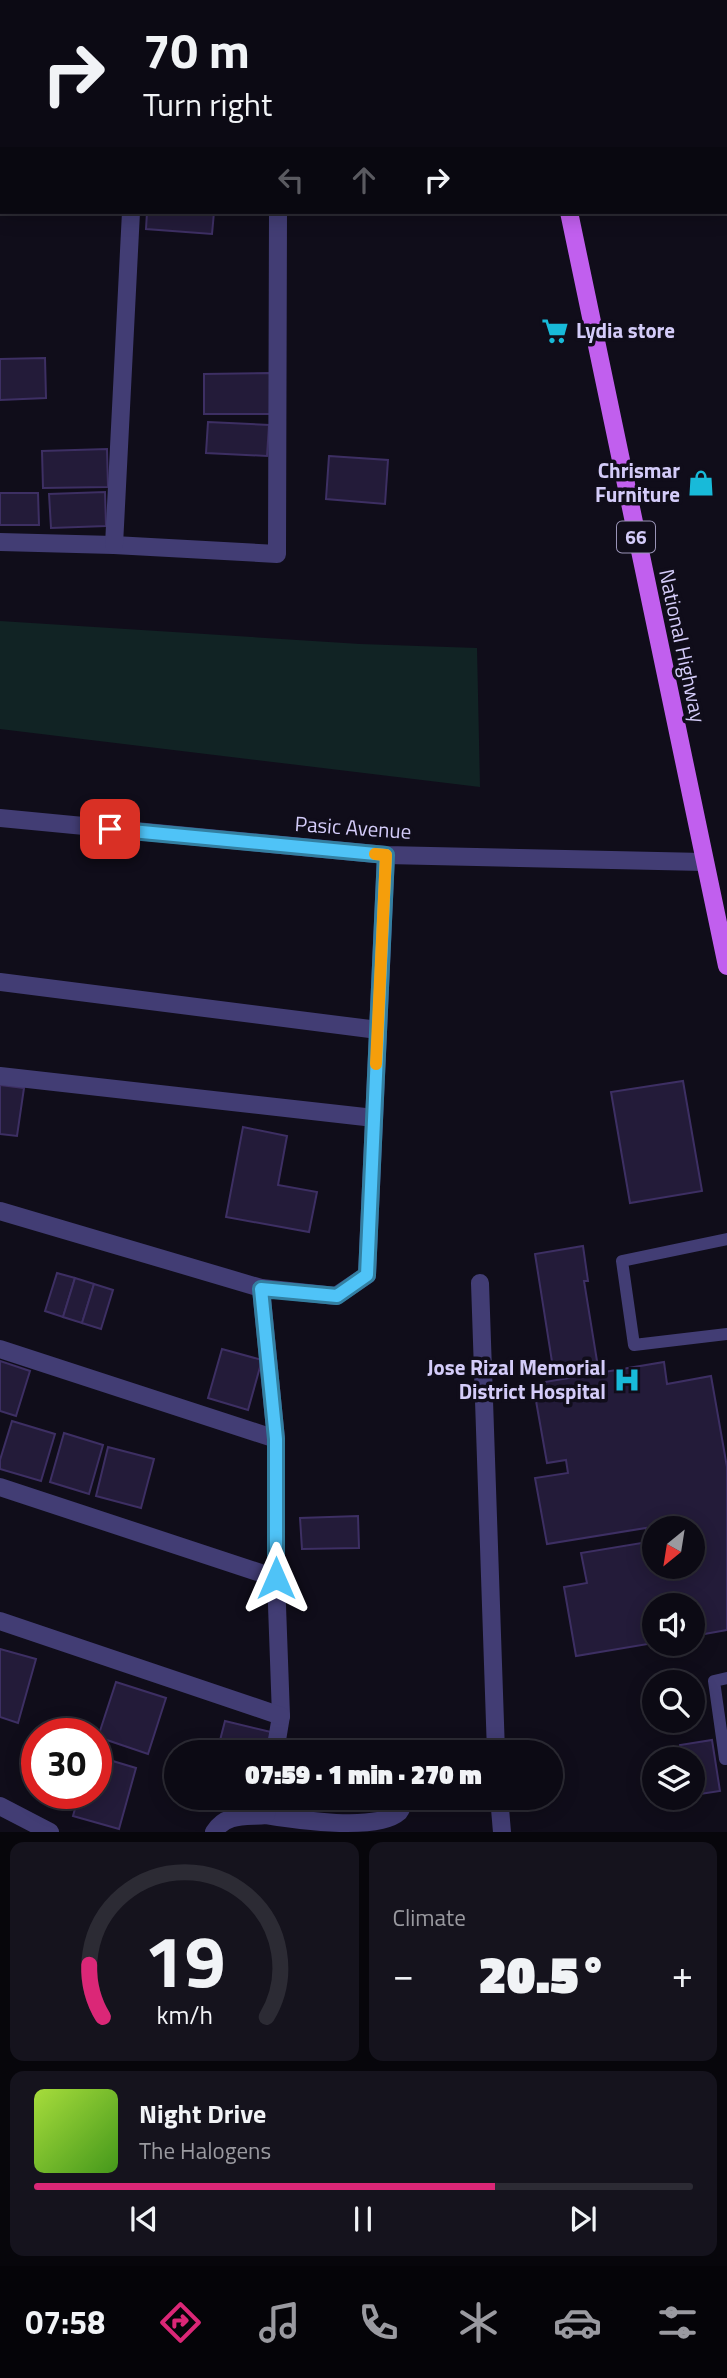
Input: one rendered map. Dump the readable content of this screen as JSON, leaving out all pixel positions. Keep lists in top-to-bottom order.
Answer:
{
  "streets": {
    "main road": ["66", "National Highway"],
    "street": ["Pasic Avenue"]
  },
  "crossings": [
    ["National Highway", "Pasic Avenue"]
  ],
  "places": {
    "supermarket": ["Lydia store"],
    "shop": ["Chrismar Furniture"],
    "hospital": ["Jose Rizal Memorial District Hospital"]
  },
  "north": "bottom left",
  "page": {
    "turn": ["70 m", "Turn right"],
    "limit": "30",
    "trip": "07:59 · 1 min · 270 m",
    "tile": "Climate",
    "heat": ["−", "20.5°", "+"],
    "song": ["Night Drive", "The Halogens"],
    "tabs": "07:58",
    "gauge": ["19", "km/h"]
  }
}
